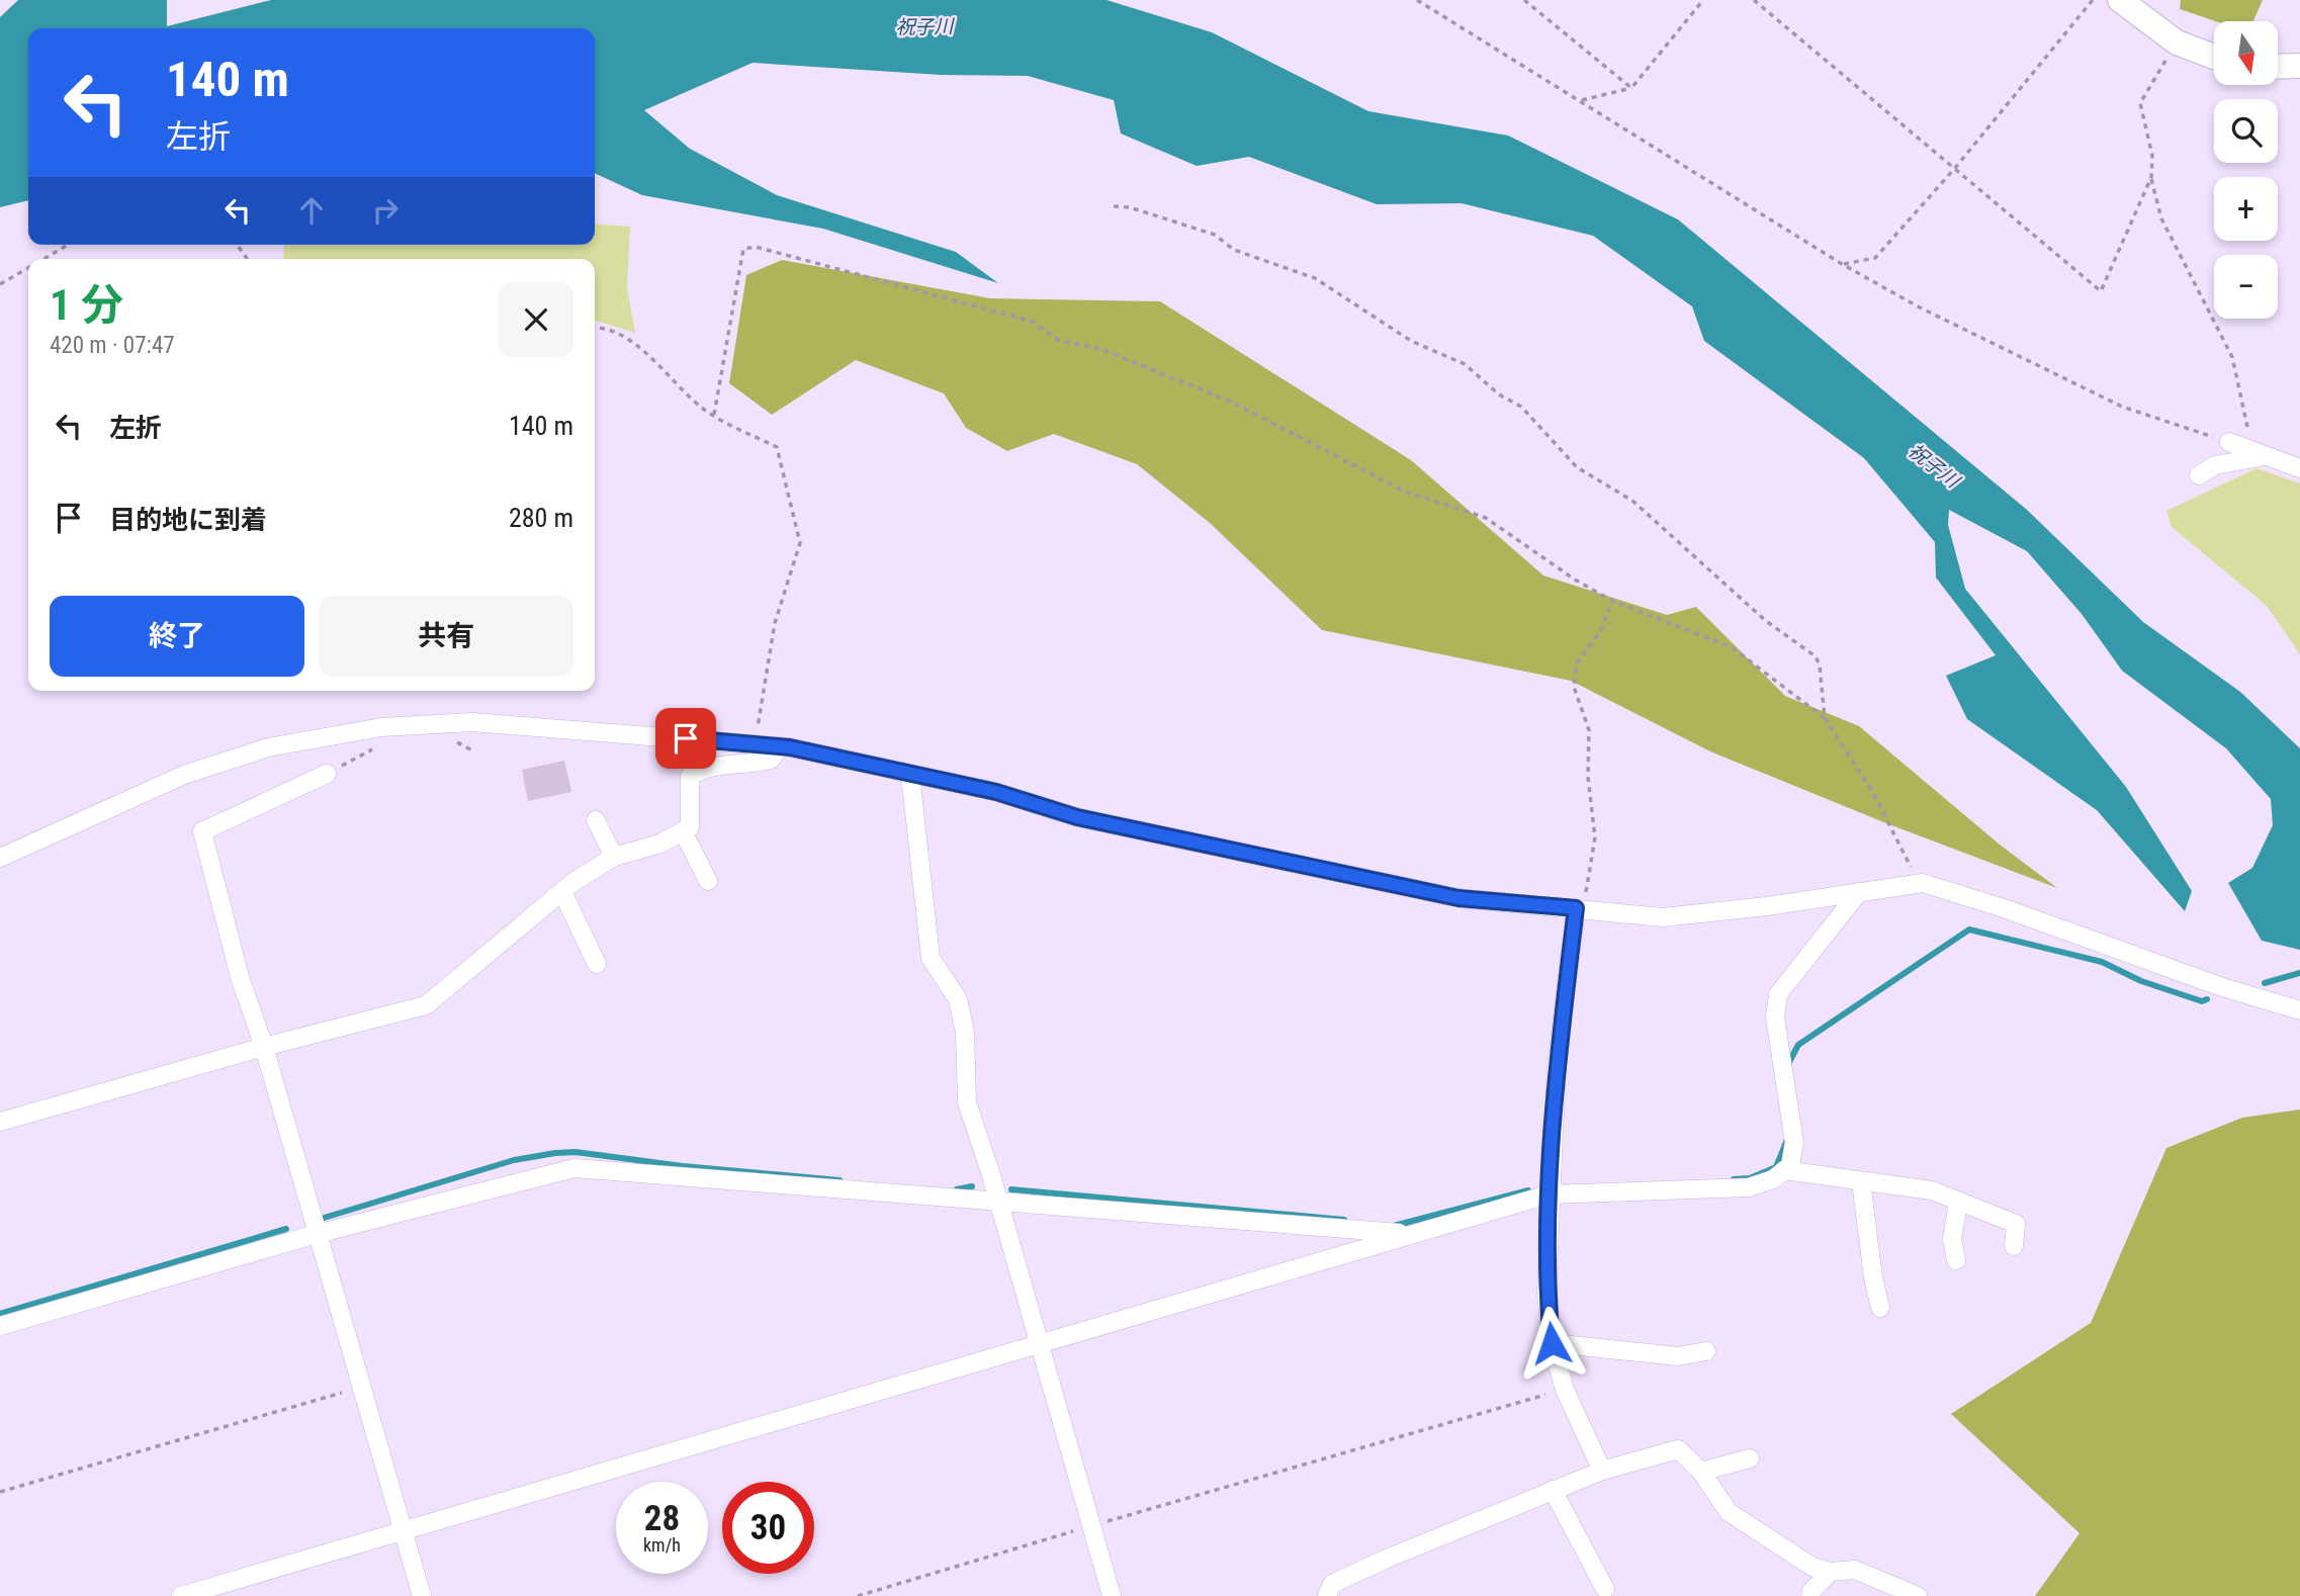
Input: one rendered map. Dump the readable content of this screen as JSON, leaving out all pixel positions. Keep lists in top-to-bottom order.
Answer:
{
  "water": ["祝子川"],
  "north": "bottom",
  "page": {
    "map_buttons": ["+", "−"],
    "turn": ["140 m", "左折"],
    "heading": ["1 分", "420 m · 07:47"],
    "list": [
      {
        "name": "左折",
        "value": "140 m"
      },
      {
        "name": "目的地に到着",
        "value": "280 m"
      }
    ],
    "buttons": ["終了", "共有"],
    "speed": "28 km/h",
    "limit": "30"
  }
}
